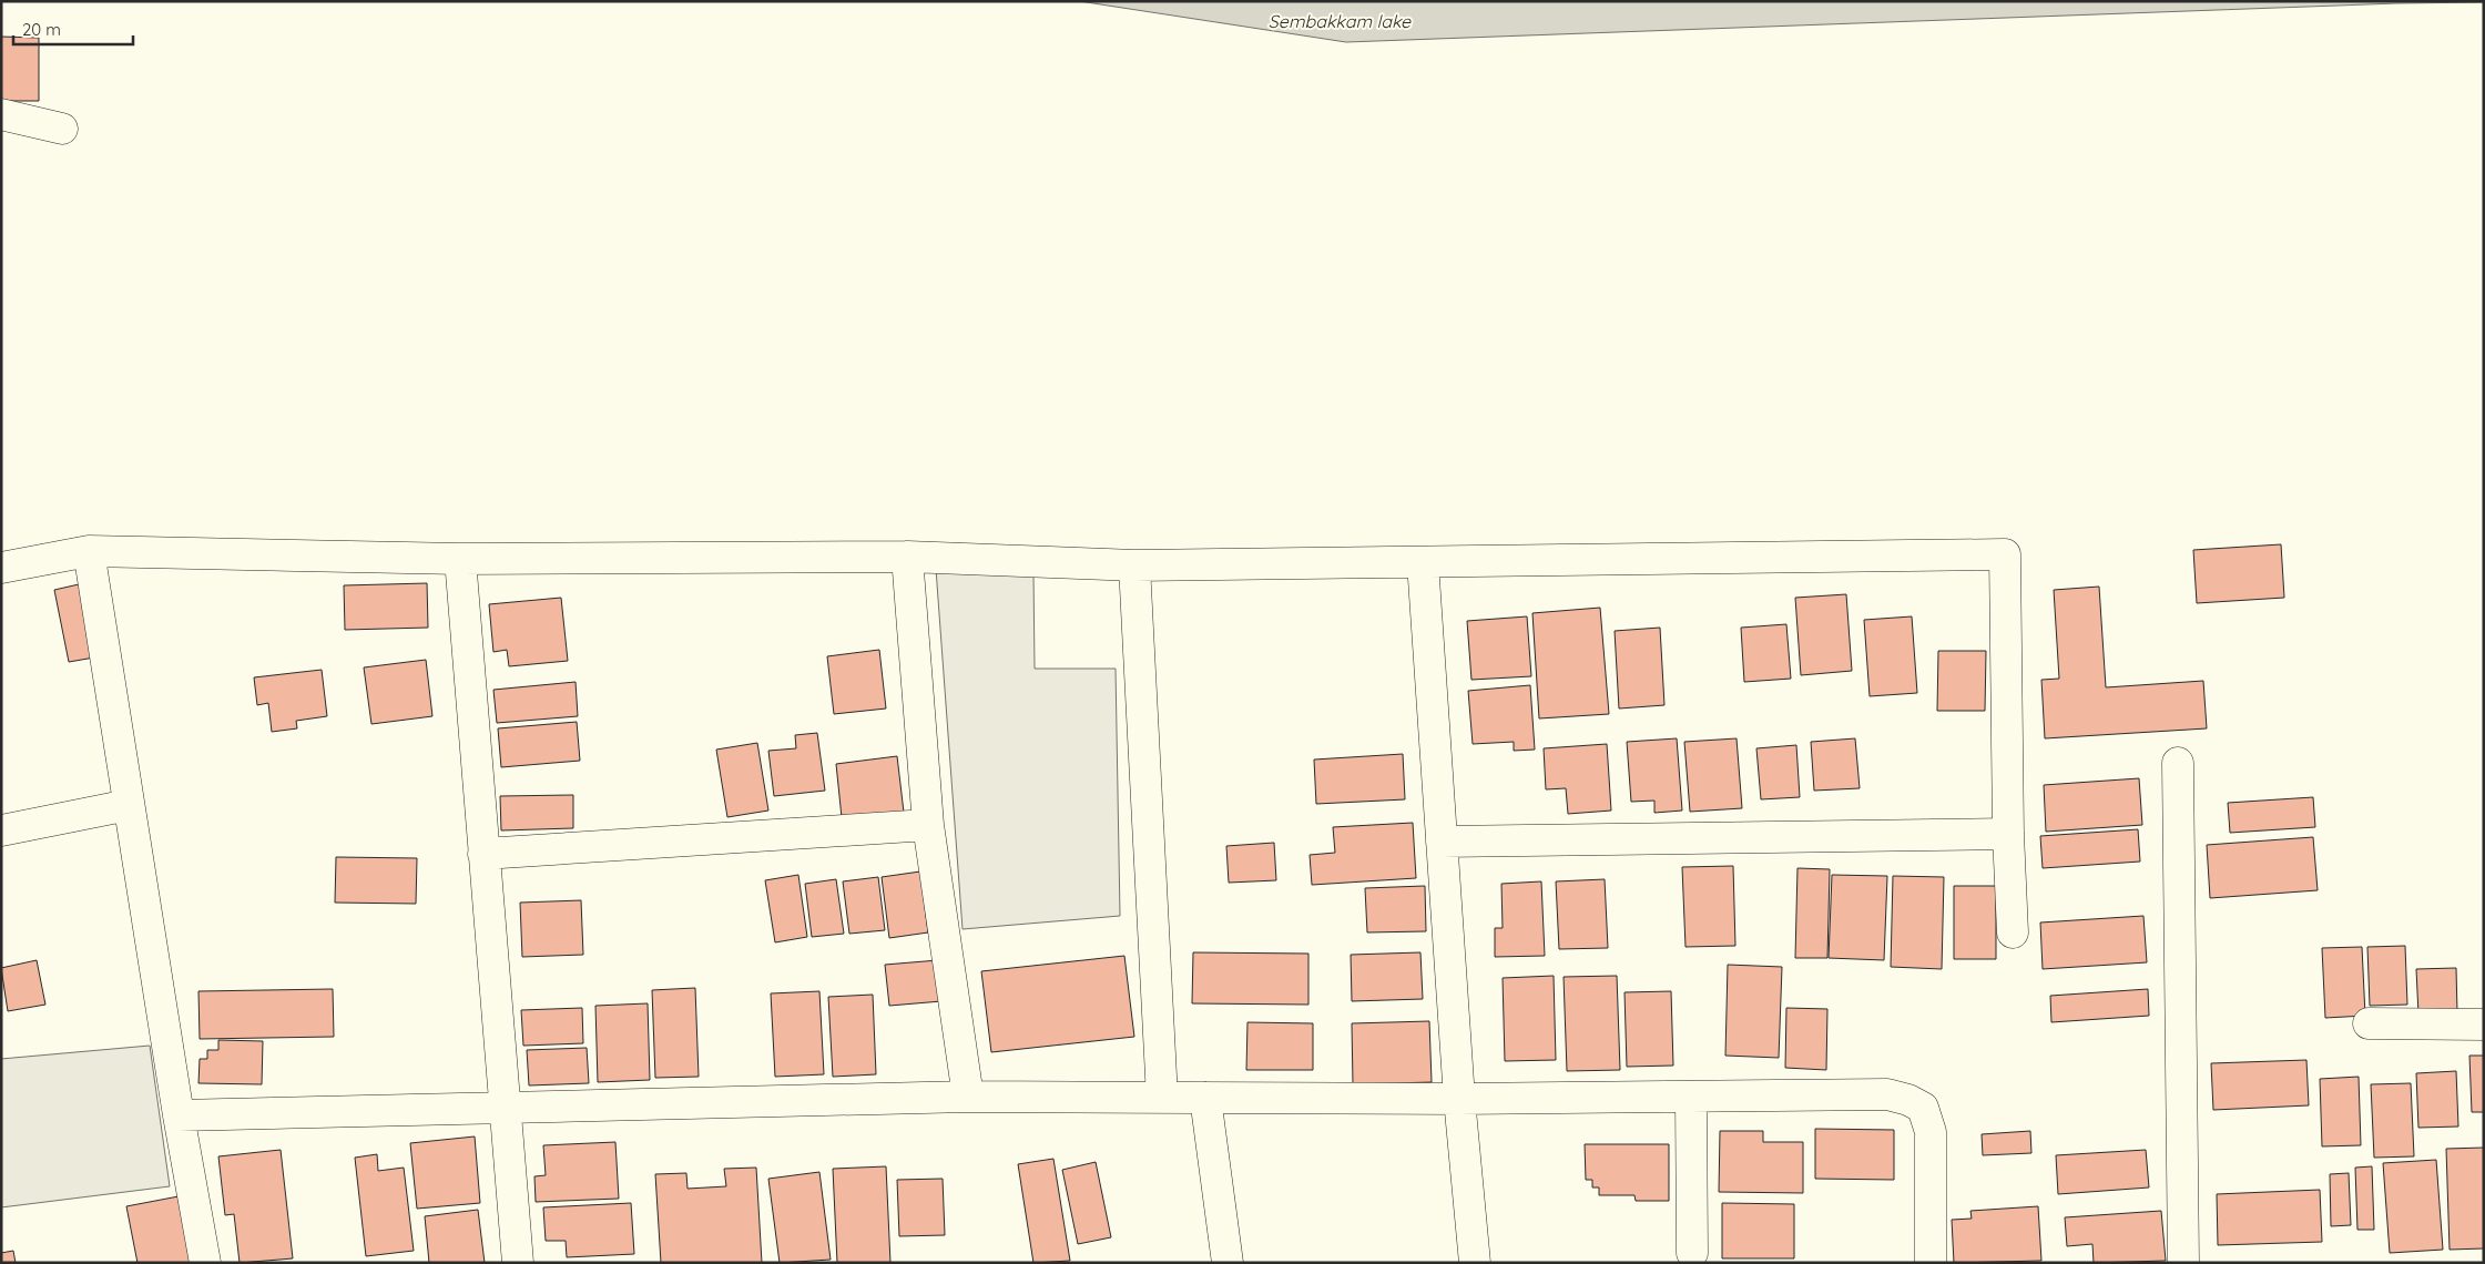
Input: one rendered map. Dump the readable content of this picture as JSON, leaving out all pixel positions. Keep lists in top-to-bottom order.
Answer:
{
  "water": ["Sembakkam lake"],
  "scale_bar": "20 m"
}
